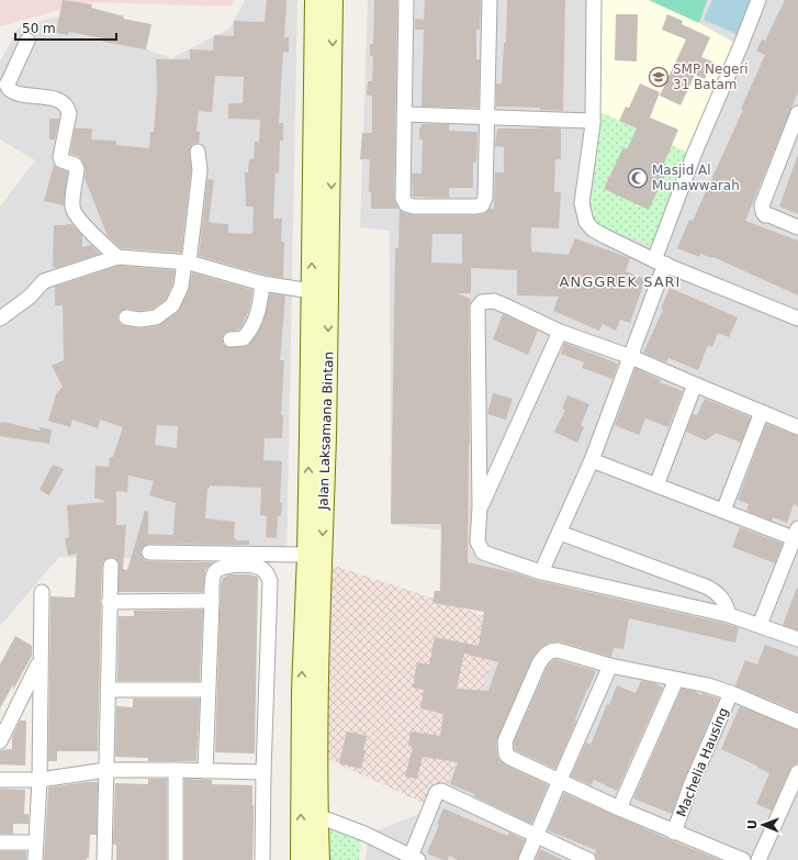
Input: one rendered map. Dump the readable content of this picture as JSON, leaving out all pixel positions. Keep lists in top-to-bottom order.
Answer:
{
  "streets": {
    "main road": ["Jalan Laksamana Bintan"],
    "street": ["Machelia Hausing"]
  },
  "districts": ["ANGGREK SARI"],
  "places": {
    "school or university": ["SMP Negeri 31 Batam"],
    "mosque": ["Masjid Al Munawwarah"]
  },
  "scale_bar": "50 m",
  "north": "left"
}
